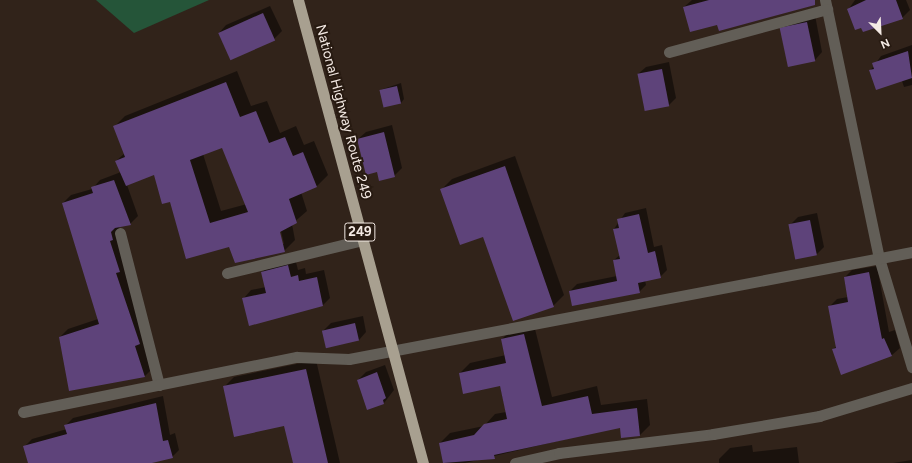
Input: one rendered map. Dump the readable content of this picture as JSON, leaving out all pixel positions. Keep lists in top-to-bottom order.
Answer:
{
  "streets": {
    "highway": ["National Highway Route 249", "249"]
  },
  "north": "bottom right"
}
